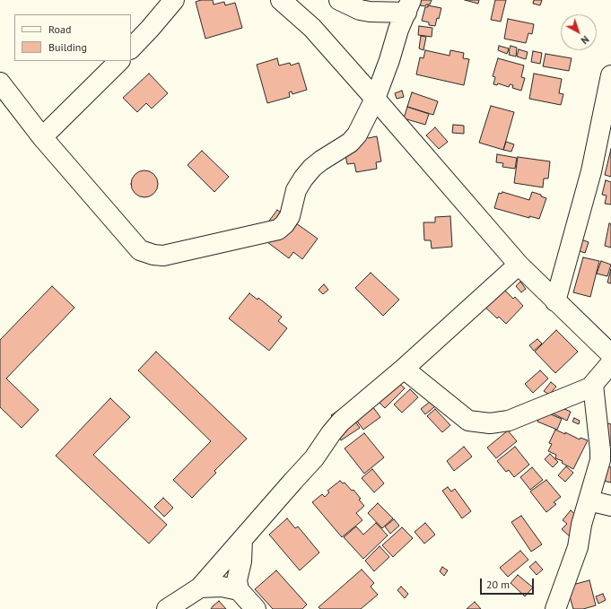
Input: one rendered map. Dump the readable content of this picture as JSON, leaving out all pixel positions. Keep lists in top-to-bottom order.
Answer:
{
  "legend": ["Road", "Building"],
  "scale_bar": "20 m",
  "north": "bottom right"
}
